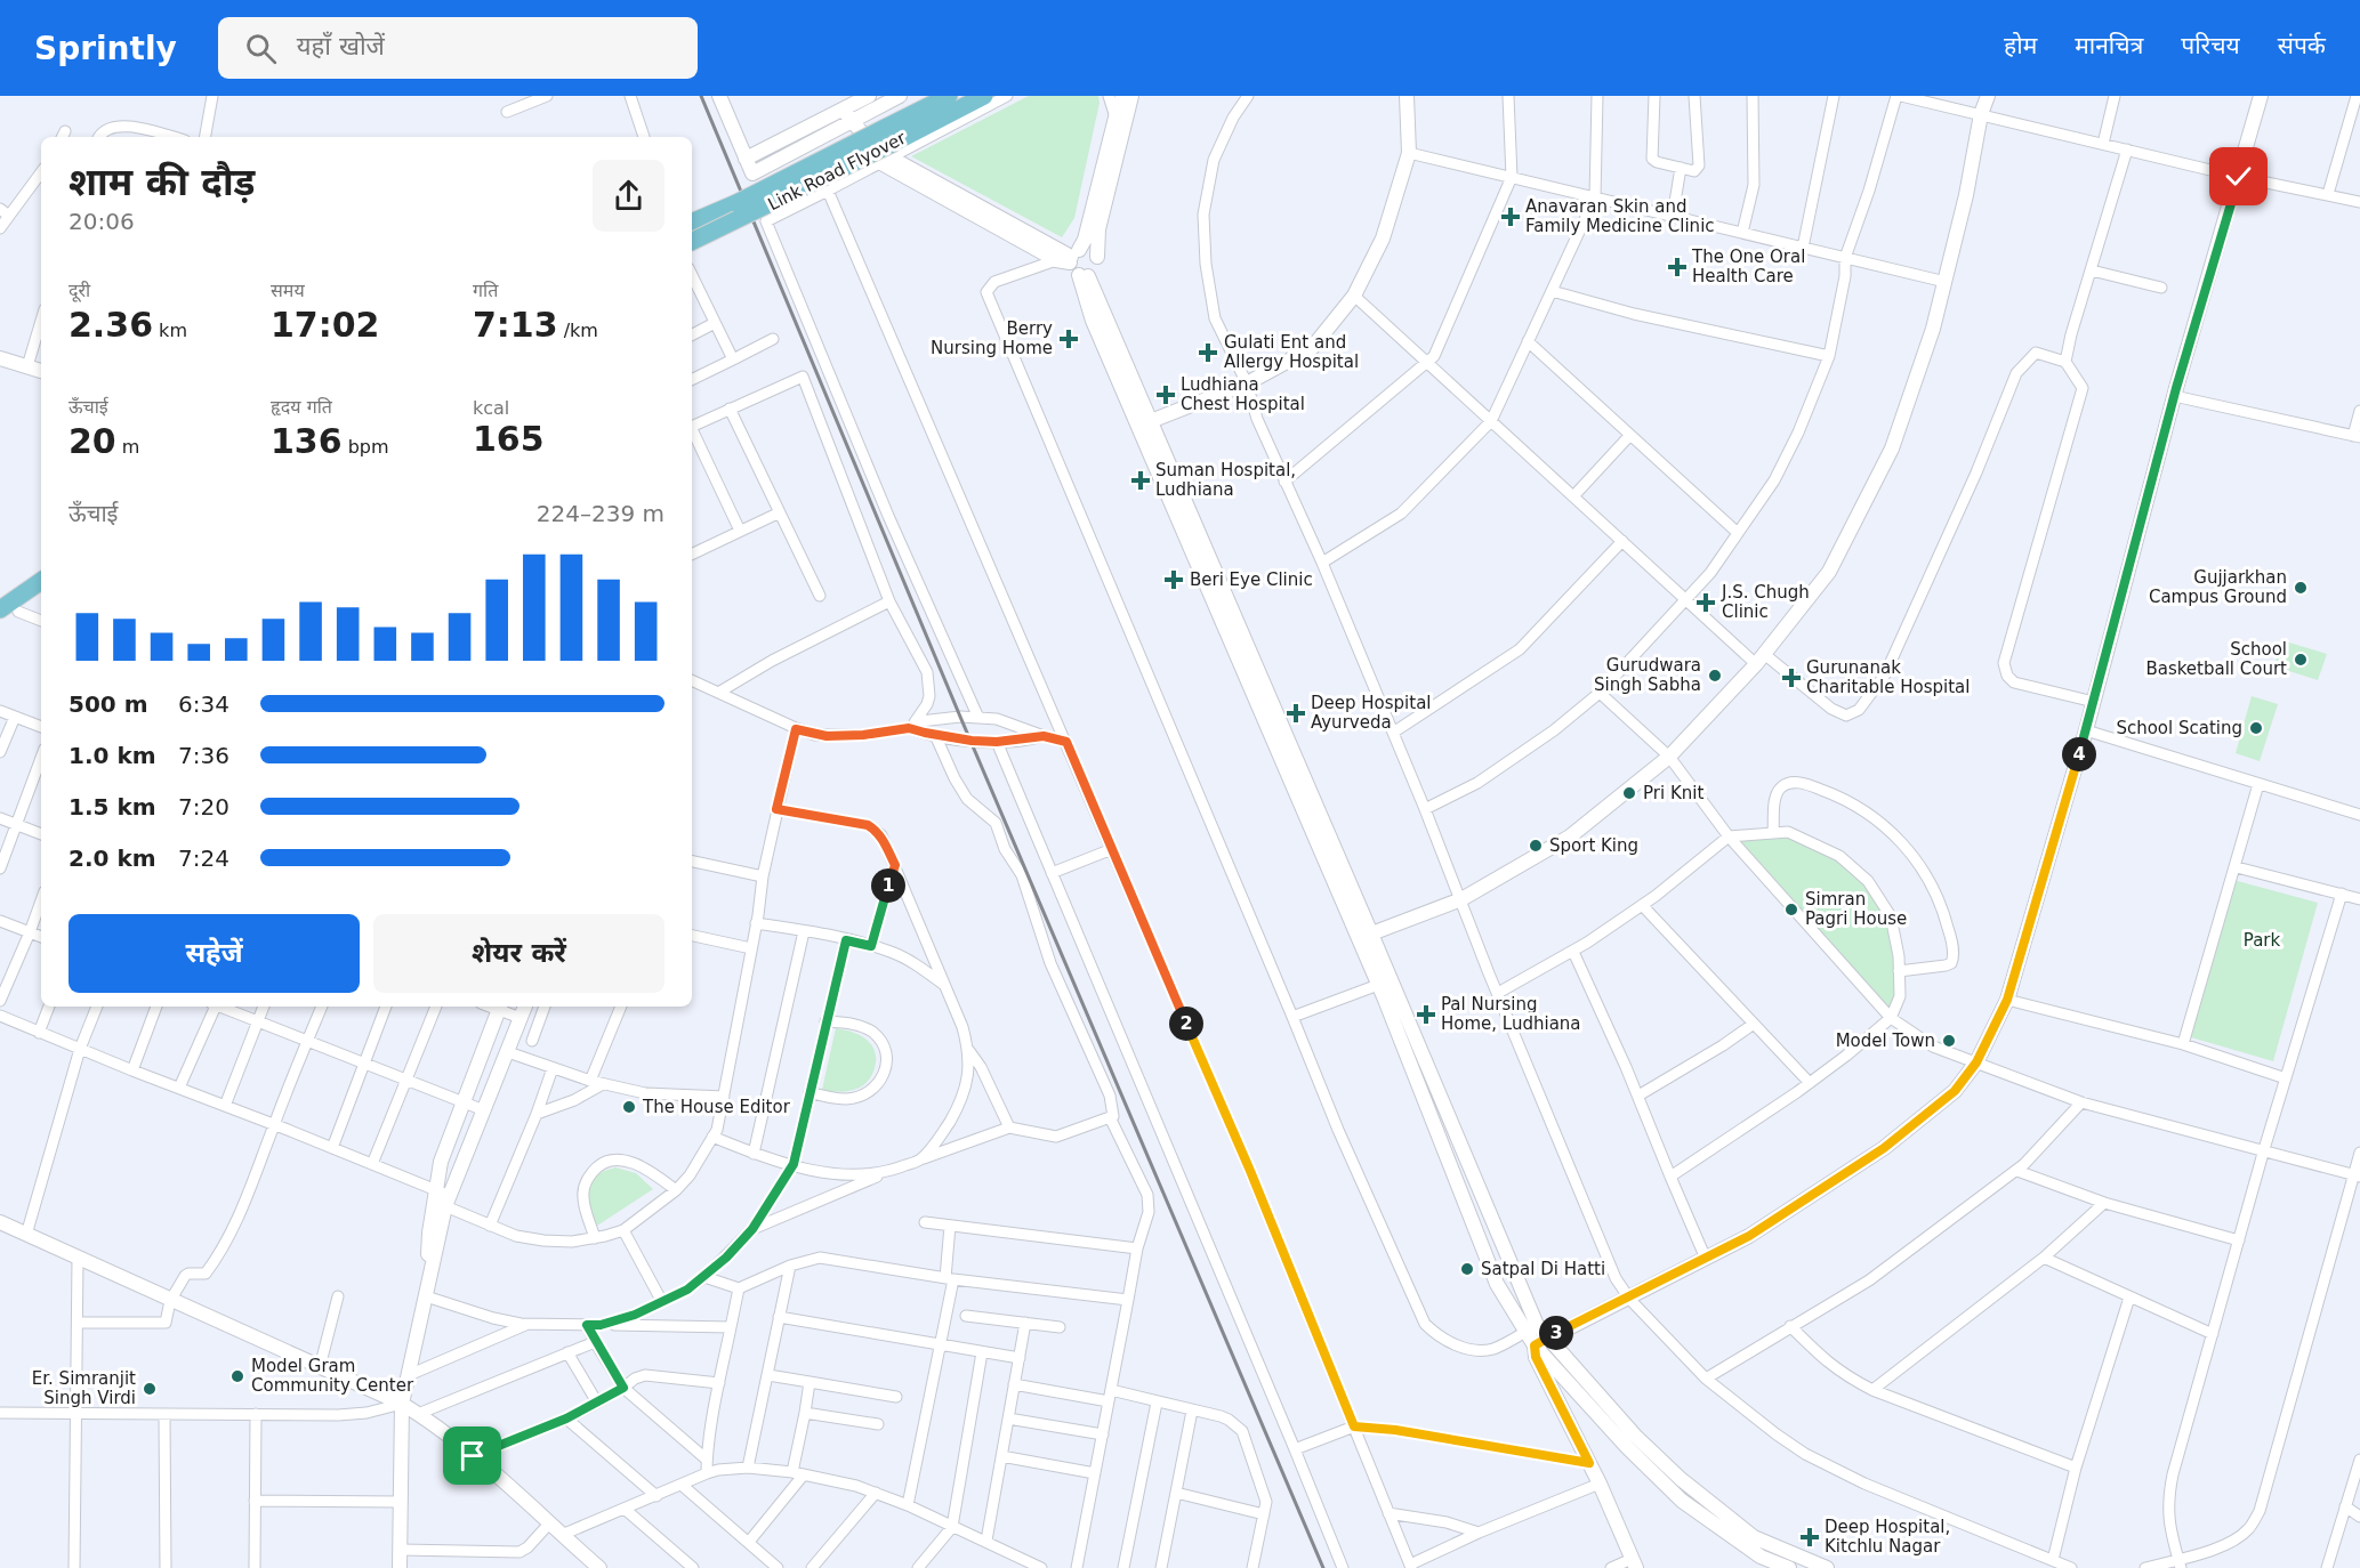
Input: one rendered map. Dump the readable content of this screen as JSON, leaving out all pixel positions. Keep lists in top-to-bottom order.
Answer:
{
  "streets": {
    "main road": ["Link Road Flyover"]
  },
  "parks": ["Park"],
  "places": {
    "health": [
      "Anavaran Skin and Family Medicine Clinic",
      "The One Oral Health Care",
      "Berry Nursing Home",
      "Gulati Ent and Allergy Hospital",
      "Ludhiana Chest Hospital",
      "Suman Hospital, Ludhiana",
      "Beri Eye Clinic",
      "J.S. Chugh Clinic",
      "Gurunanak Charitable Hospital",
      "Deep Hospital Ayurveda",
      "Pal Nursing Home, Ludhiana",
      "Deep Hospital, Kitchlu Nagar"
    ],
    "other": [
      "Gujjarkhan Campus Ground",
      "School Basketball Court",
      "Gurudwara Singh Sabha",
      "School Scating",
      "Pri Knit",
      "Sport King",
      "Simran Pagri House",
      "Model Town",
      "The House Editor",
      "Satpal Di Hatti",
      "Model Gram Community Center",
      "Er. Simranjit Singh Virdi"
    ]
  },
  "page": {
    "header": "Sprintly",
    "search": "यहाँ खोजें",
    "nav": [
      "होम",
      "मानचित्र",
      "परिचय",
      "संपर्क"
    ],
    "heading": ["शाम की दौड़", "20:06"],
    "stats": [
      ["दूरी", "2.36 km"],
      ["समय", "17:02"],
      ["गति", "7:13 /km"],
      ["ऊँचाई", "20 m"],
      ["हृदय गति", "136 bpm"],
      ["kcal", "165"]
    ],
    "chart": ["ऊँचाई", "224–239 m"],
    "list": [
      {
        "name": "500 m",
        "note": "6:34"
      },
      {
        "name": "1.0 km",
        "note": "7:36"
      },
      {
        "name": "1.5 km",
        "note": "7:20"
      },
      {
        "name": "2.0 km",
        "note": "7:24"
      }
    ],
    "pins": [
      "4",
      "1",
      "2",
      "3"
    ],
    "buttons": ["सहेजें", "शेयर करें"]
  }
}
